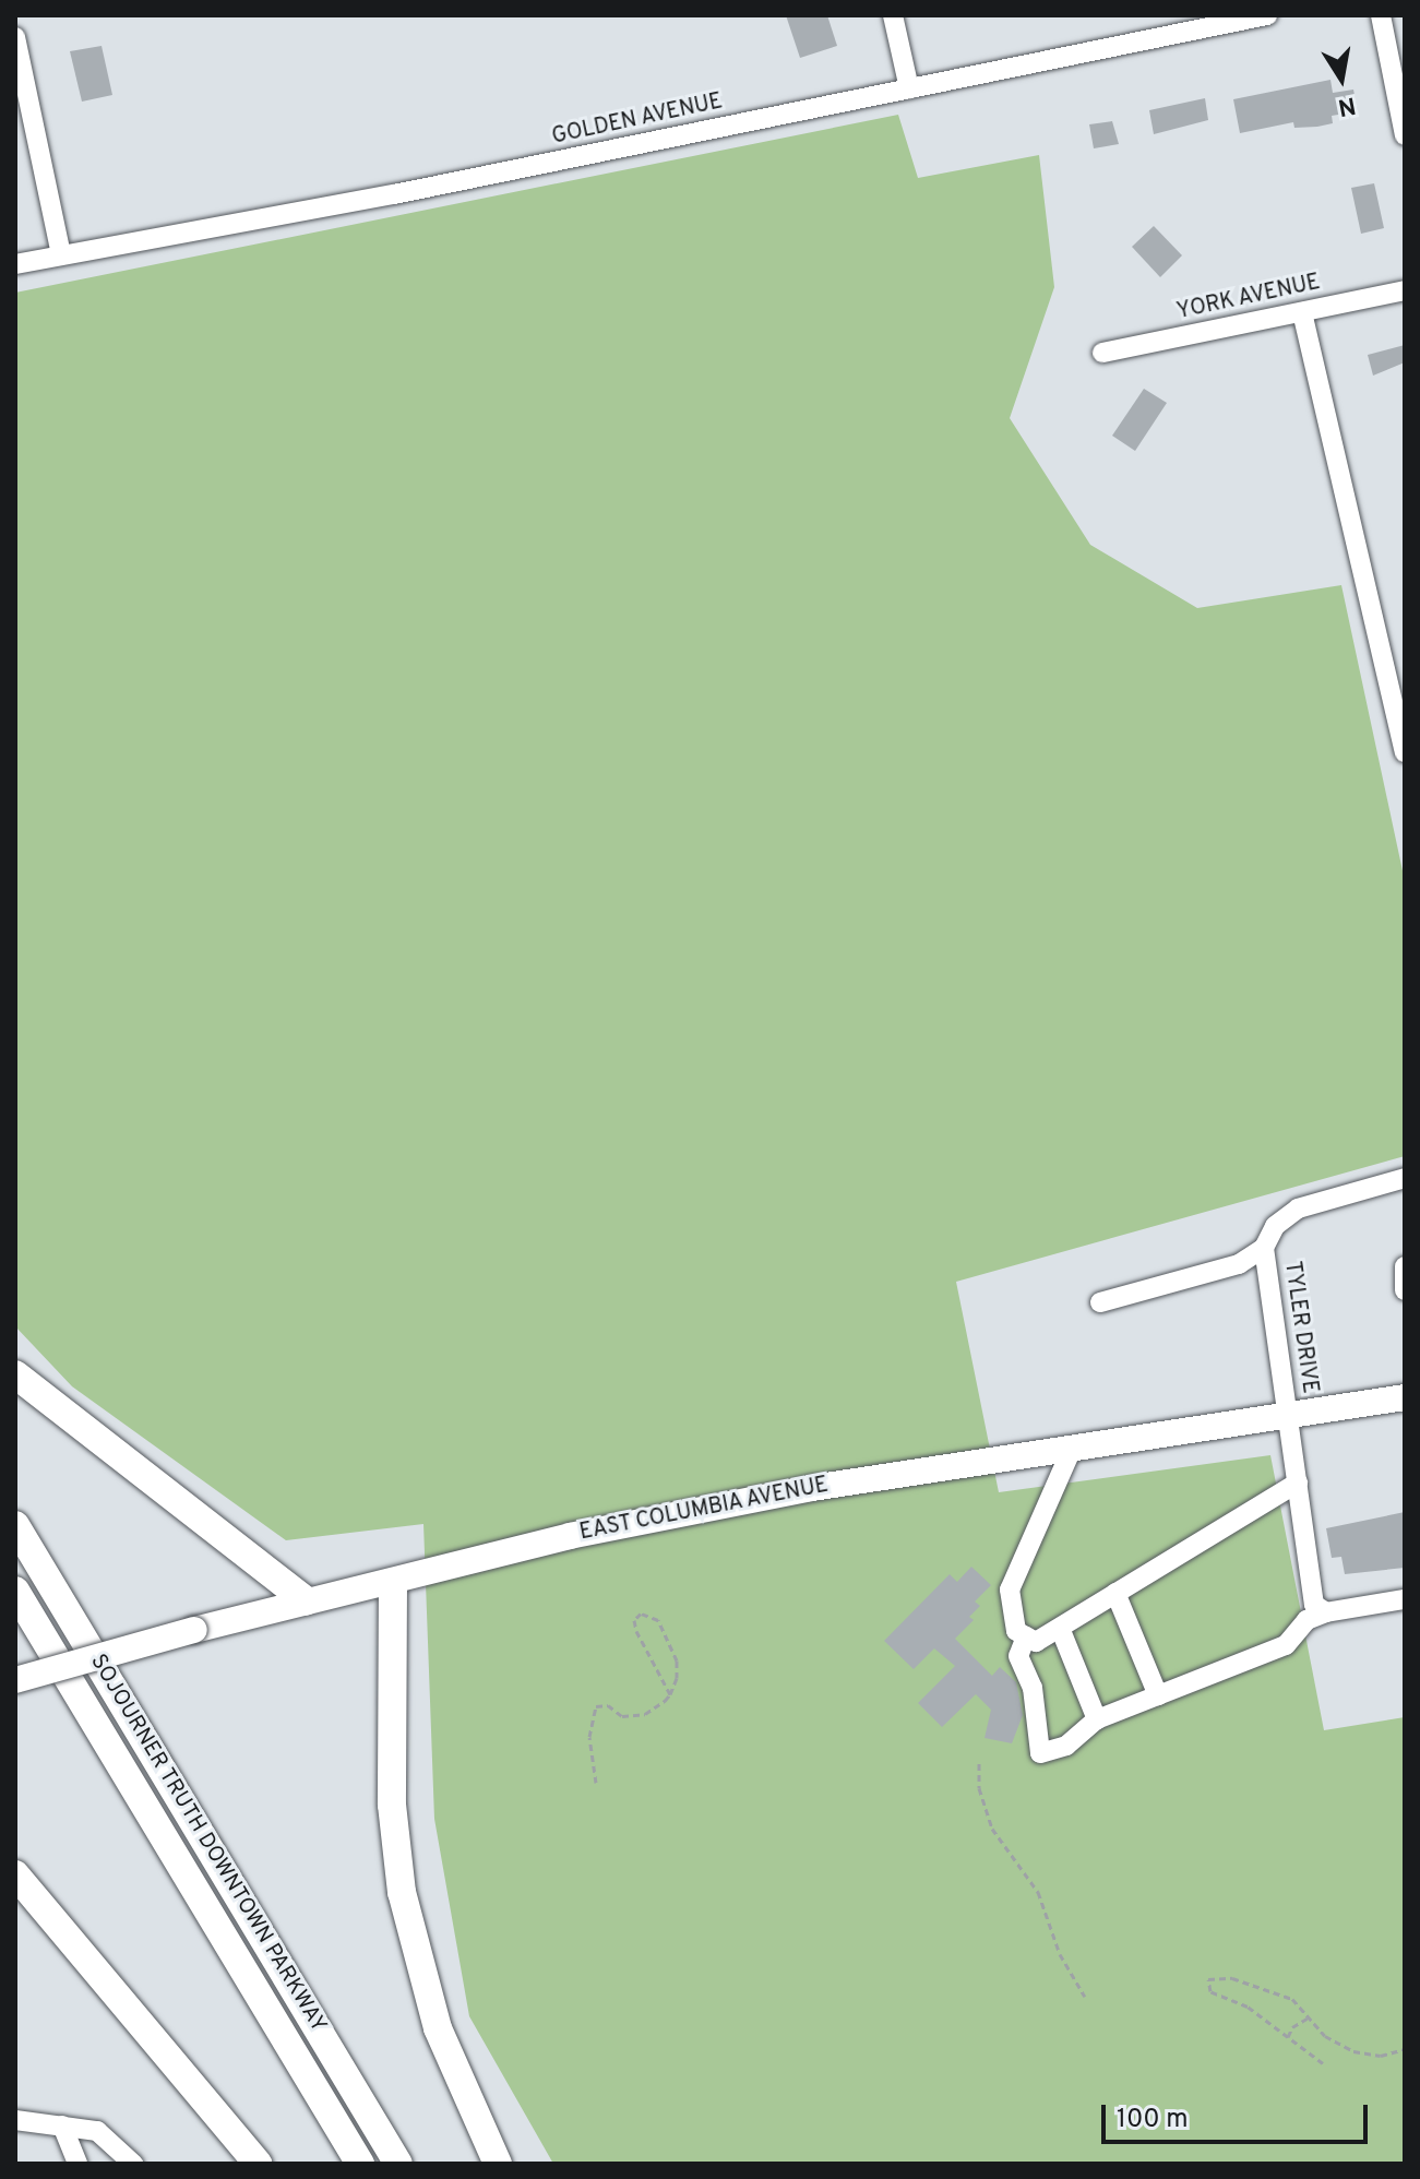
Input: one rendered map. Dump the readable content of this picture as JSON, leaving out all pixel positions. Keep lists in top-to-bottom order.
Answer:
{
  "streets": {
    "highway": ["SOJOURNER TRUTH DOWNTOWN PARKWAY"],
    "main road": ["EAST COLUMBIA AVENUE"],
    "street": ["GOLDEN AVENUE", "YORK AVENUE", "TYLER DRIVE"]
  },
  "crossings": [
    ["TYLER DRIVE", "EAST COLUMBIA AVENUE"]
  ],
  "scale_bar": "100 m",
  "north": "bottom"
}
